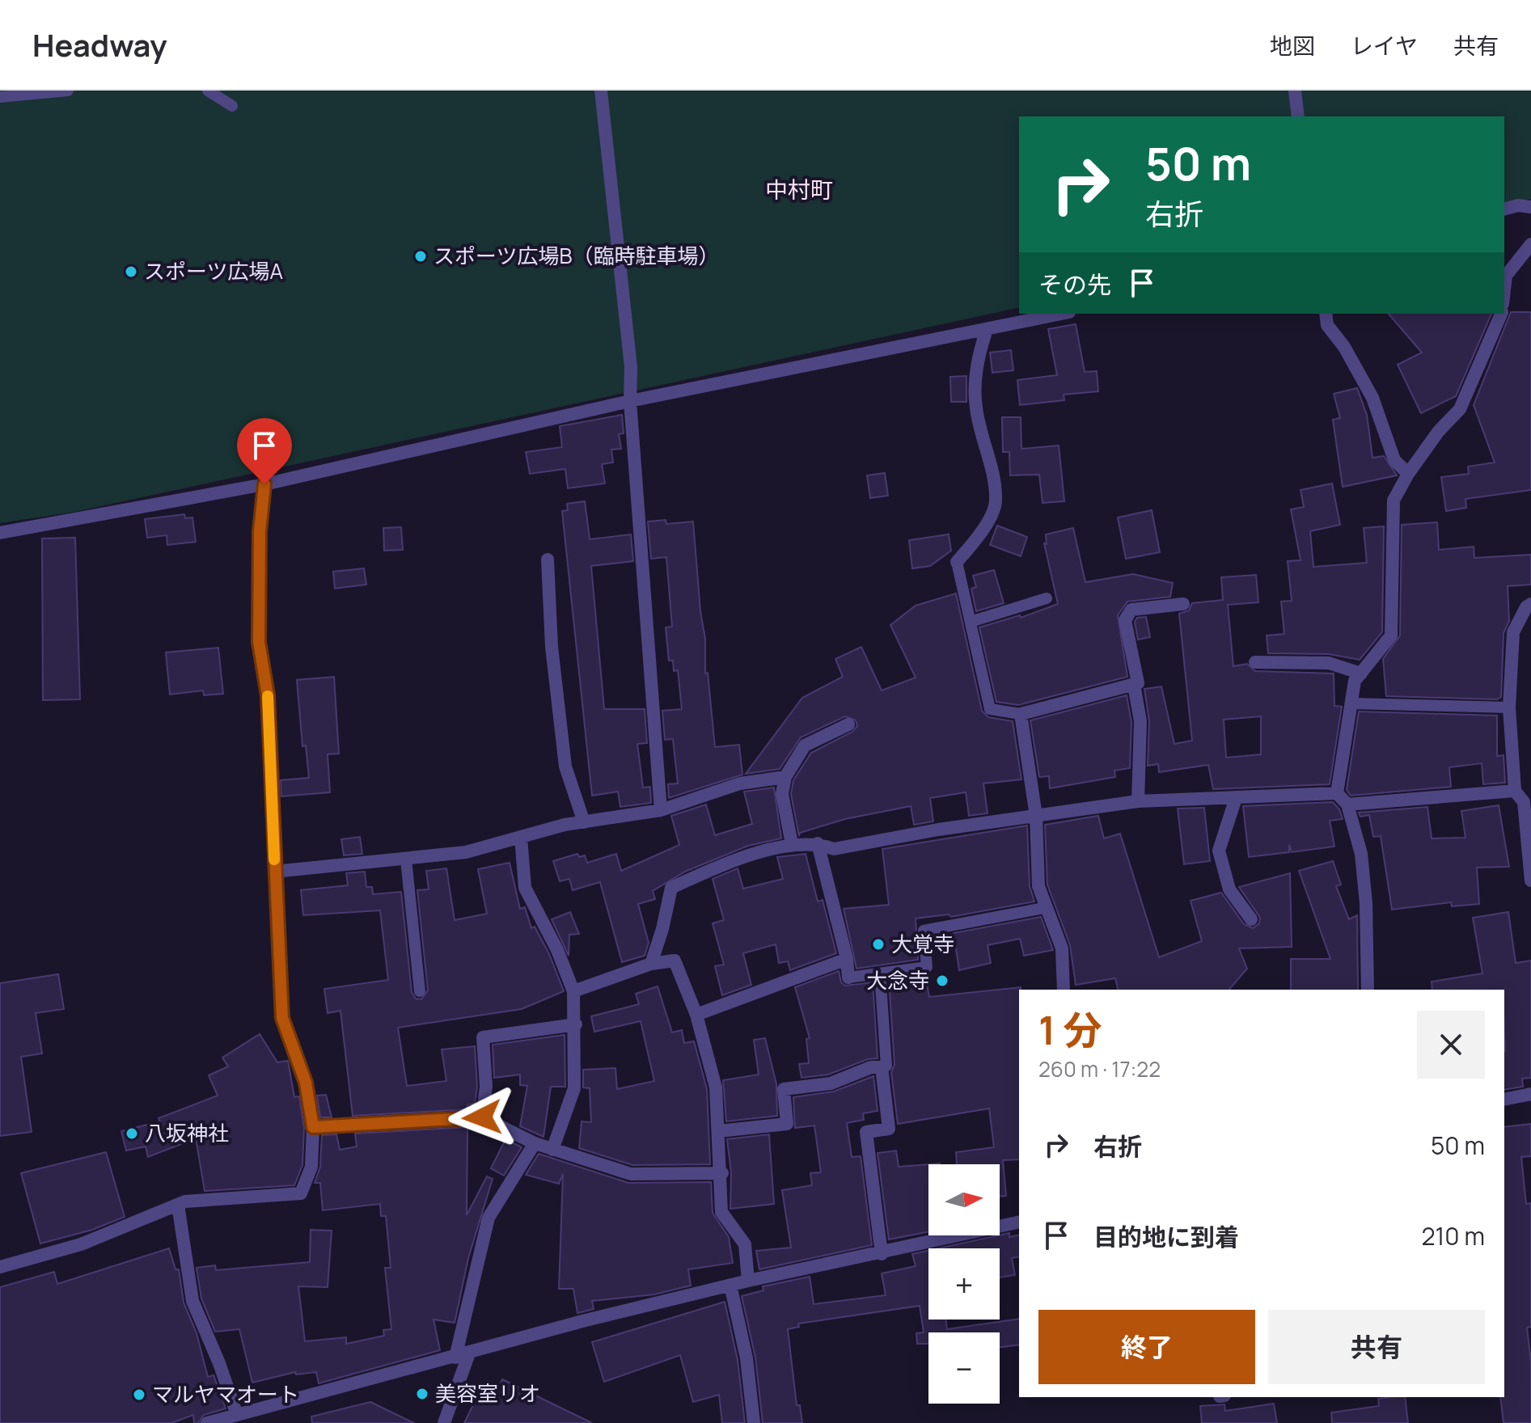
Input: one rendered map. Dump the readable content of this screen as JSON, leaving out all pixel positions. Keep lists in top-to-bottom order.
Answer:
{
  "districts": ["中村町"],
  "places": [
    "スポーツ広場B（臨時駐車場）",
    "スポーツ広場A",
    "大覚寺",
    "大念寺",
    "八坂神社",
    "美容室リオ",
    "マルヤマオート"
  ],
  "north": "right",
  "page": {
    "header": "Headway",
    "nav": ["地図", "レイヤ", "共有"],
    "turn": ["50 m", "右折"],
    "then": "その先",
    "heading": ["1 分", "260 m · 17:22"],
    "list": [
      {
        "name": "右折",
        "value": "50 m"
      },
      {
        "name": "目的地に到着",
        "value": "210 m"
      }
    ],
    "map_buttons": ["+", "−"],
    "buttons": ["終了", "共有"]
  }
}
